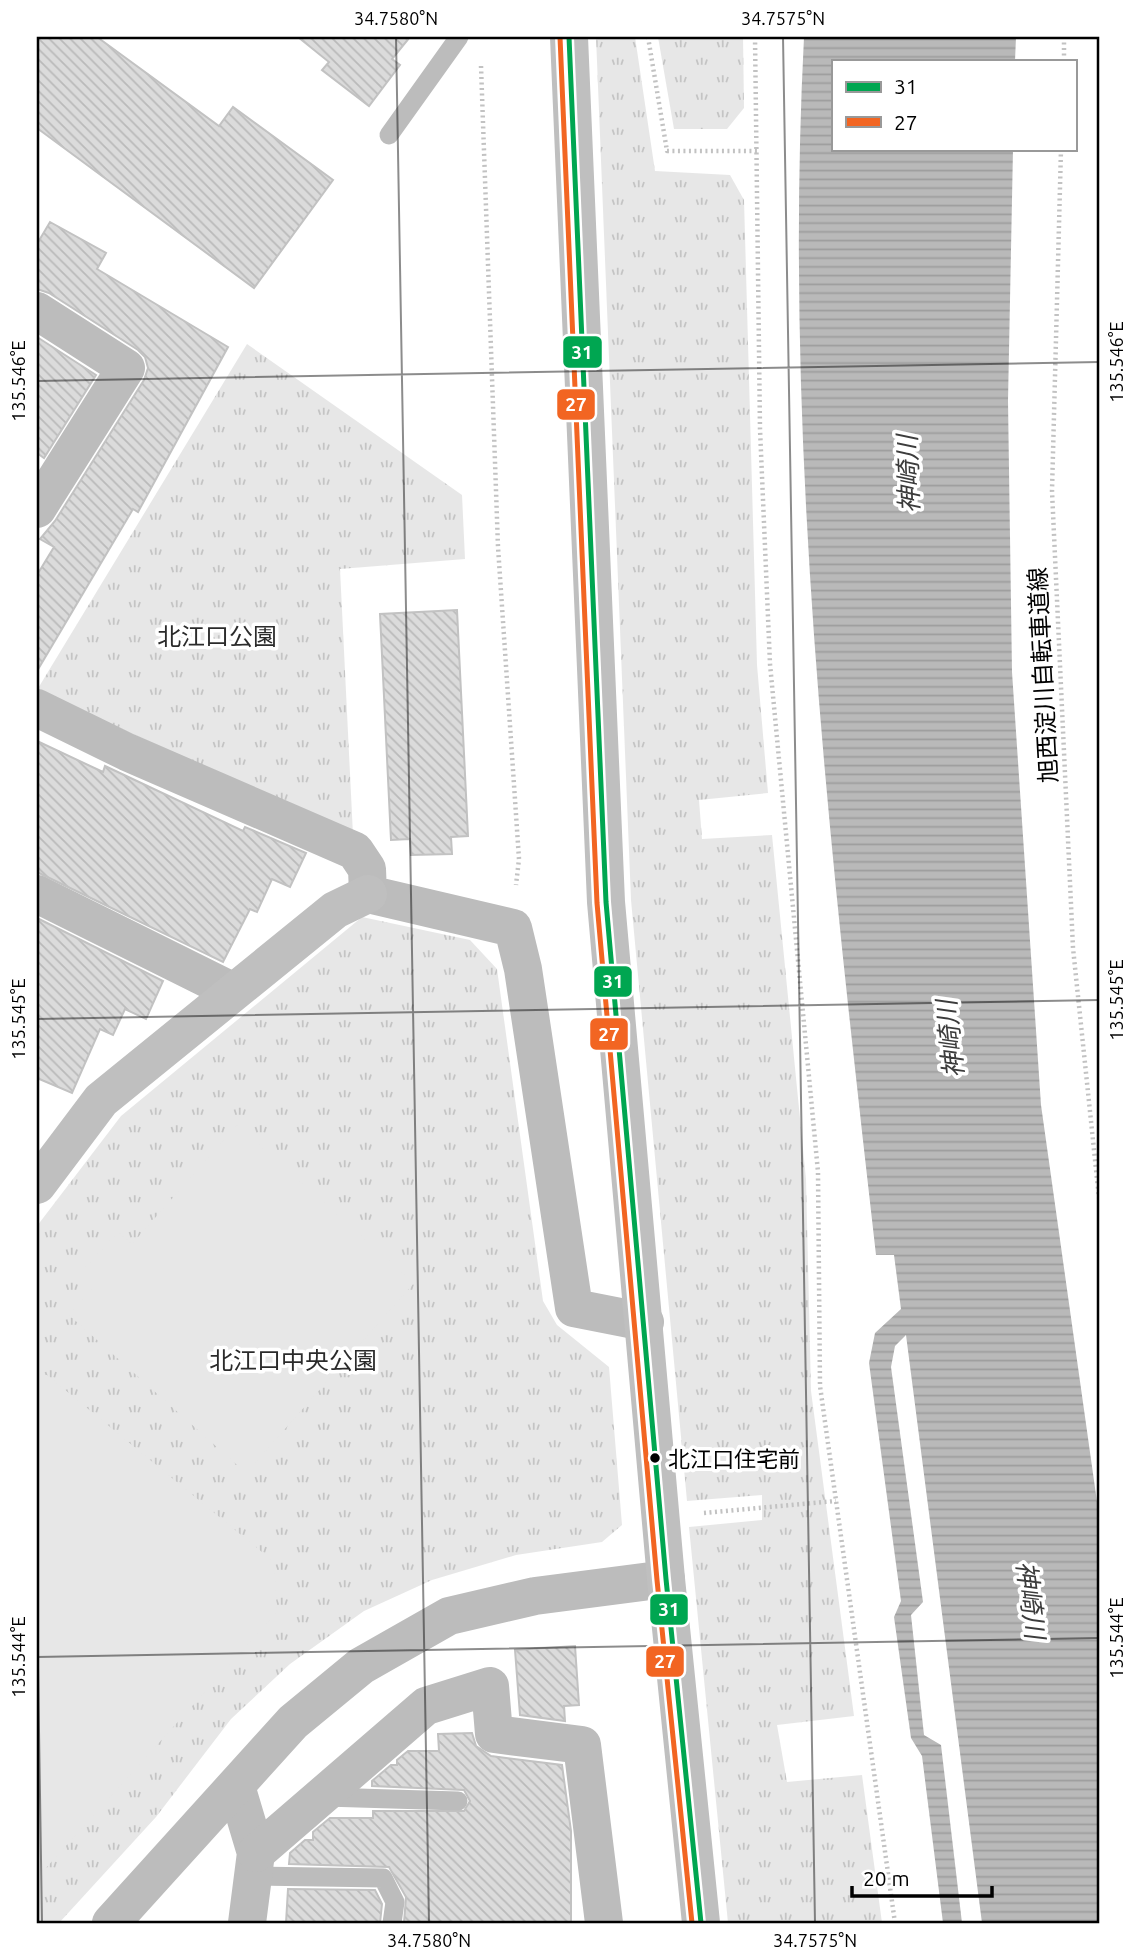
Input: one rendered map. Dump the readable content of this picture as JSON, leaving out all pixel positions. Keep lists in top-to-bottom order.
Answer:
{
  "streets": {
    "path": ["旭西淀川自転車道線"]
  },
  "water": ["神崎川"],
  "parks": ["北江口公園", "北江口中央公園"],
  "places": ["北江口住宅前"],
  "lines": ["transit line 31", "transit line 27"],
  "legend": ["31", "27"],
  "scale_bar": "20 m",
  "coordinates": [
    "34.7580°N",
    "34.7575°N",
    "135.546°E",
    "135.545°E",
    "135.544°E"
  ]
}
